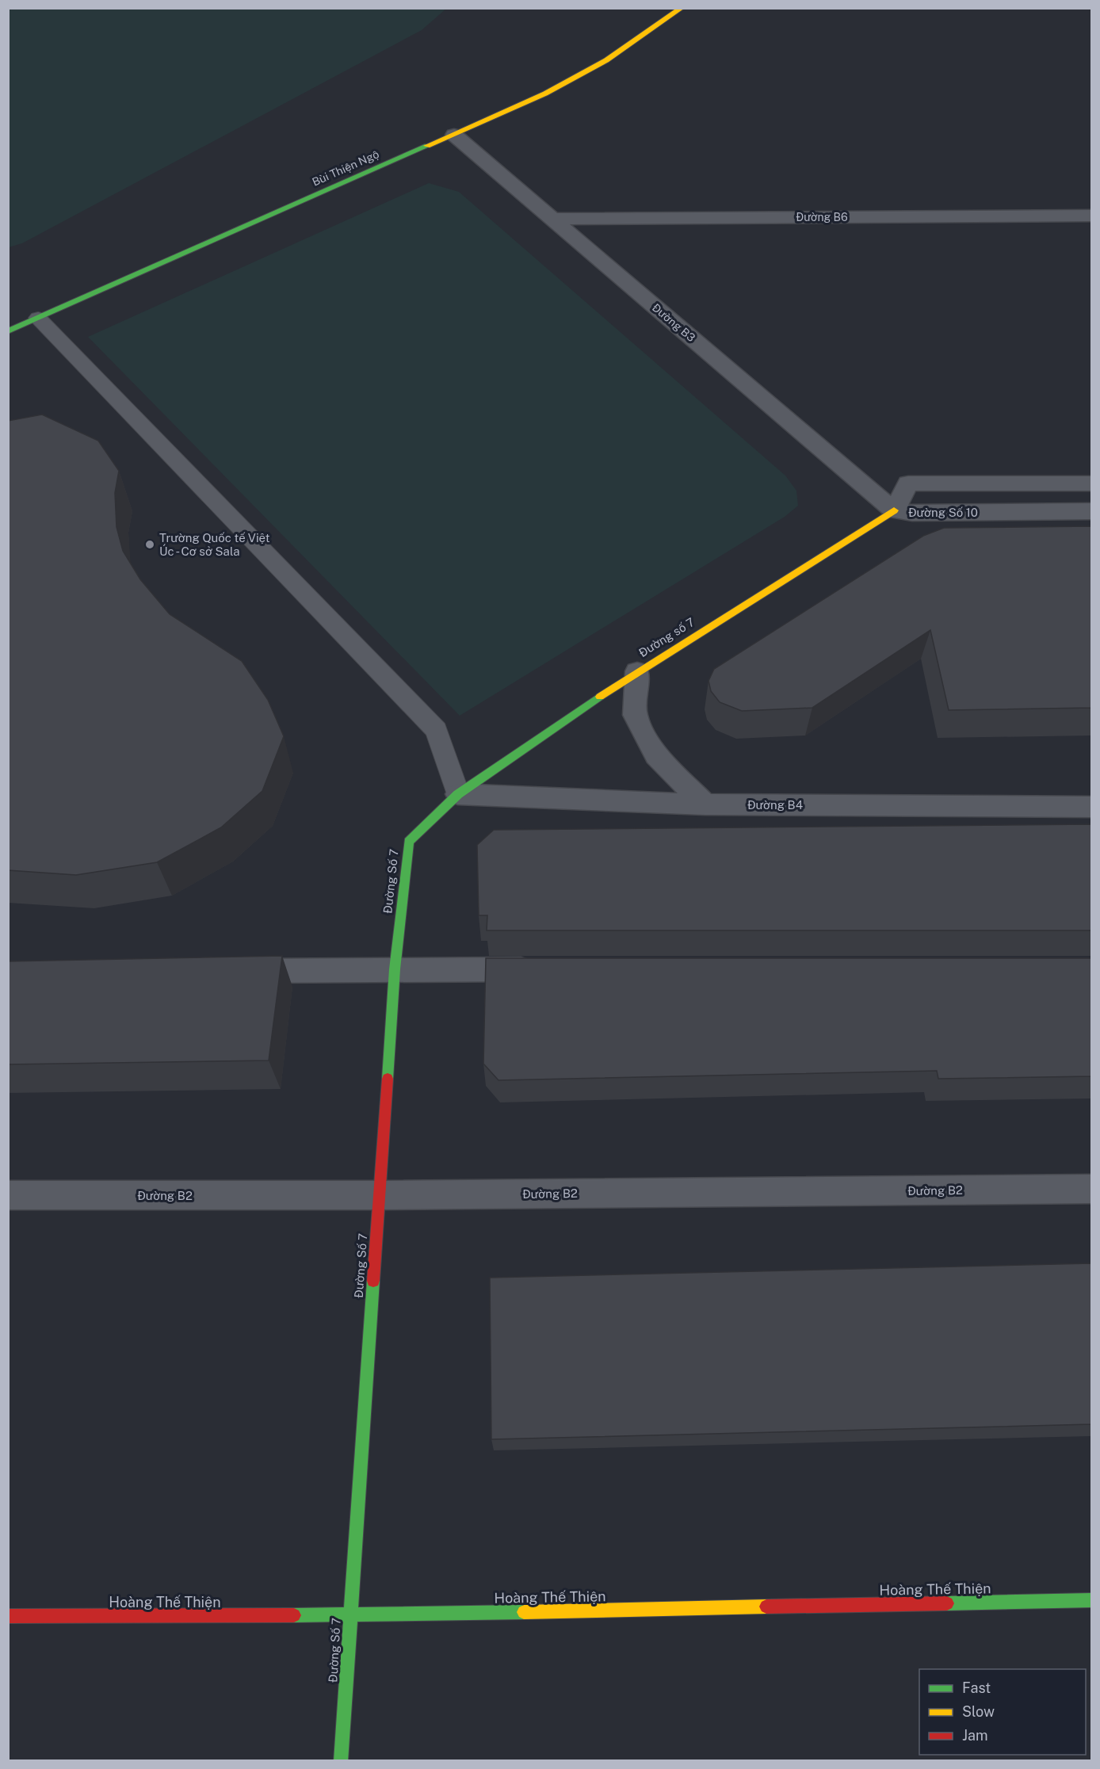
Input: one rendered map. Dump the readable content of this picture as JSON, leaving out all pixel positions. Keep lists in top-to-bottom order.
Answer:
{
  "streets": {
    "street": [
      "Bùi Thiện Ngộ",
      "Đường B6",
      "Đường B3",
      "Đường Số 10",
      "Đường số 7",
      "Đường B4",
      "Đường Số 7",
      "Đường B2",
      "Hoàng Thế Thiện"
    ]
  },
  "crossings": [
    ["Bùi Thiện Ngộ", "Đường B3"],
    ["Đường B6", "Đường B3"],
    ["Đường B3", "Đường Số 10"],
    ["Đường B3", "Đường số 7"],
    ["Đường Số 10", "Đường số 7"],
    ["Đường số 7", "Đường B4"],
    ["Đường số 7", "Đường Số 7"],
    ["Đường B4", "Đường Số 7"],
    ["Đường Số 7", "Đường B2"],
    ["Đường Số 7", "Hoàng Thế Thiện"]
  ],
  "places": ["Trường Quốc tế Việt Úc - Cơ sở Sala"],
  "legend": ["Fast", "Slow", "Jam"]
}
